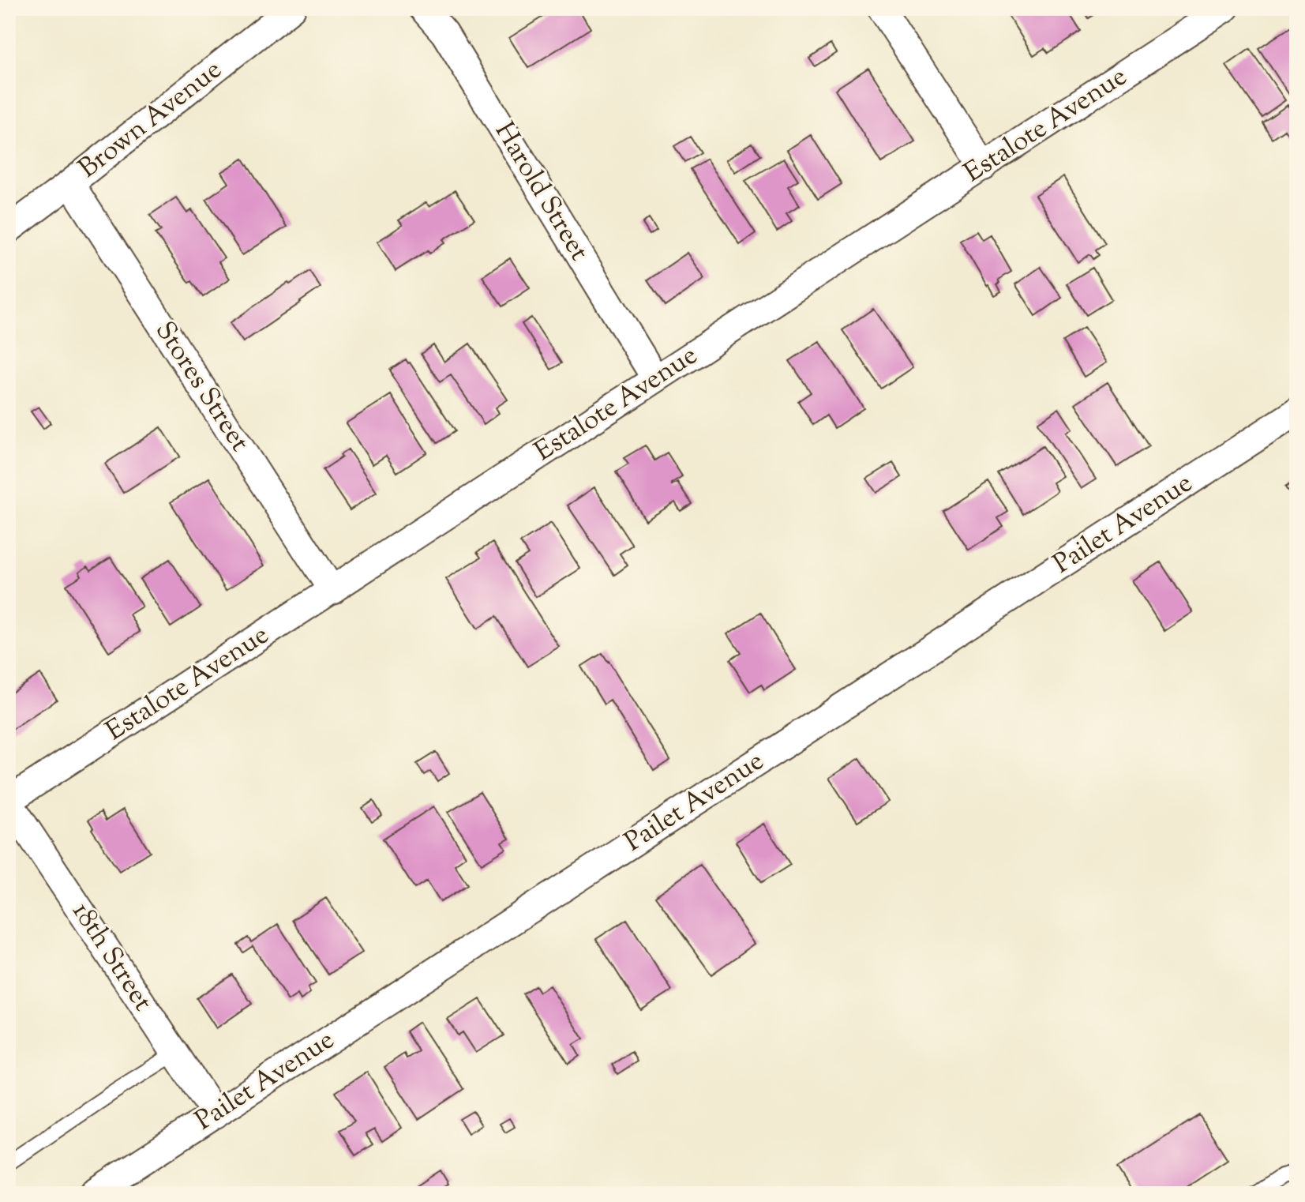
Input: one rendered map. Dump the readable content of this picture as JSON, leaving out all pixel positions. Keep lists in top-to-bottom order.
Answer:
{
  "streets": {
    "street": [
      "Brown Avenue",
      "Estalote Avenue",
      "Harold Street",
      "Stores Street",
      "Pailet Avenue",
      "18th Street"
    ]
  },
  "crossings": [
    ["Brown Avenue", "Stores Street"],
    ["Estalote Avenue", "Harold Street"],
    ["Estalote Avenue", "Stores Street"],
    ["Estalote Avenue", "18th Street"],
    ["Pailet Avenue", "18th Street"]
  ]
}
